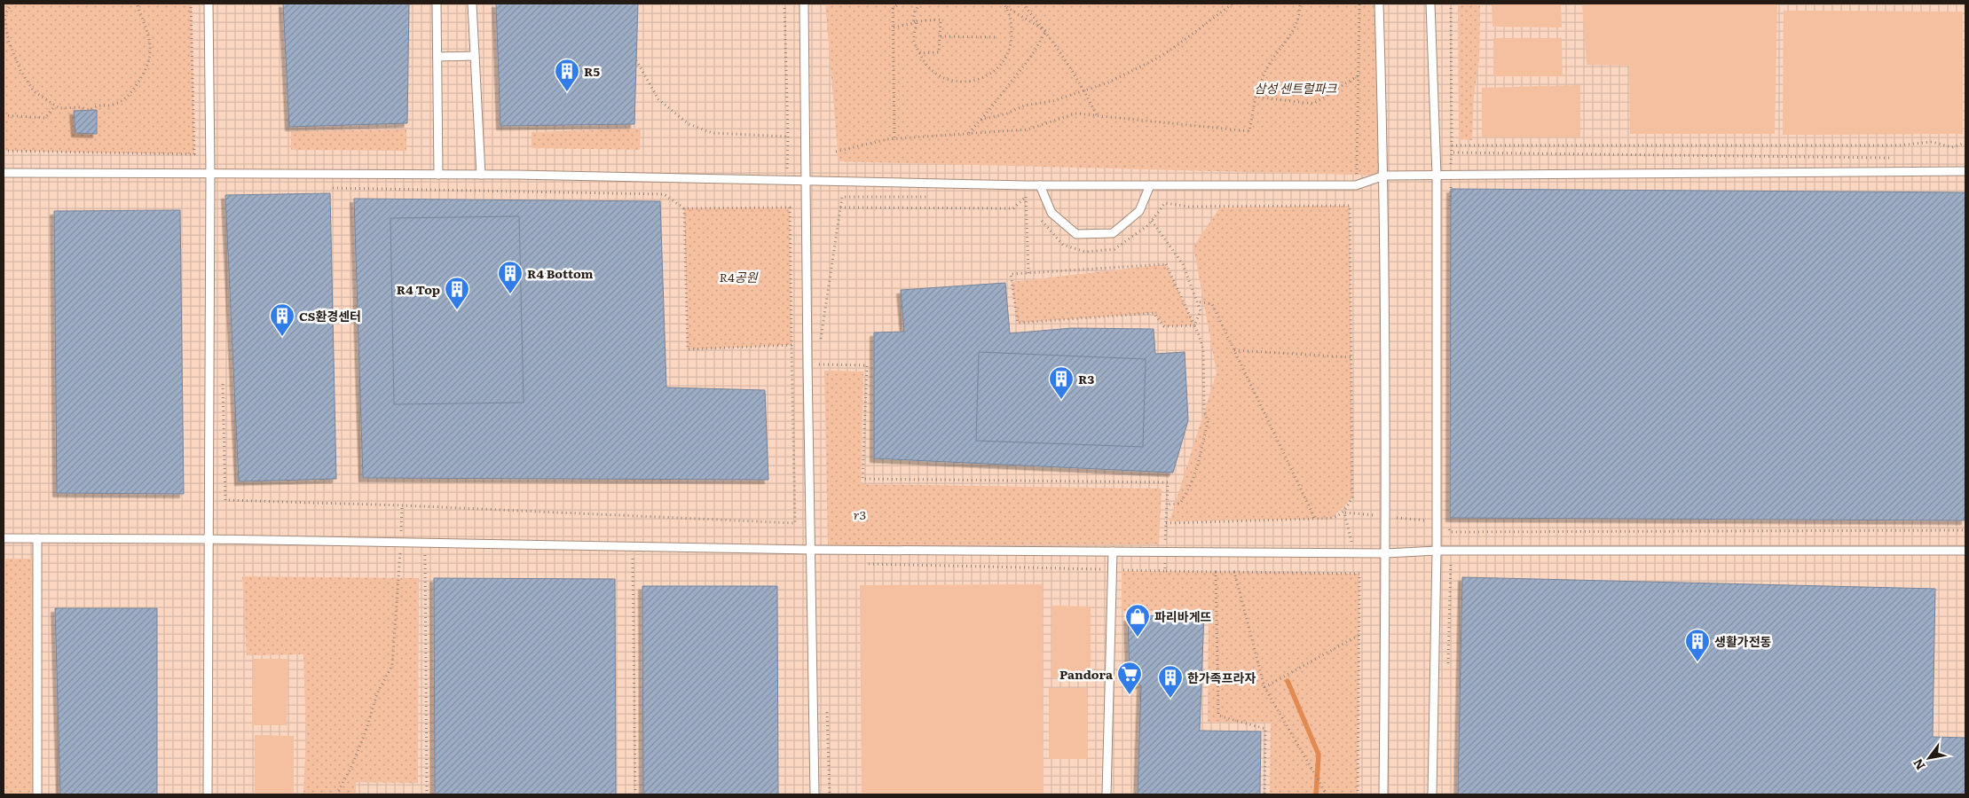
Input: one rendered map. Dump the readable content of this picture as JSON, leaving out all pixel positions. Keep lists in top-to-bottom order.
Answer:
{
  "parks": ["삼성 센트럴파크", "R4공원", "r3"],
  "places": {
    "building": [
      "R5",
      "R4 Bottom",
      "R4 Top",
      "CS환경센터",
      "R3",
      "생활가전동",
      "한가족프라자"
    ],
    "shop": ["파리바게뜨"],
    "supermarket": ["Pandora"]
  },
  "north": "bottom left"
}
